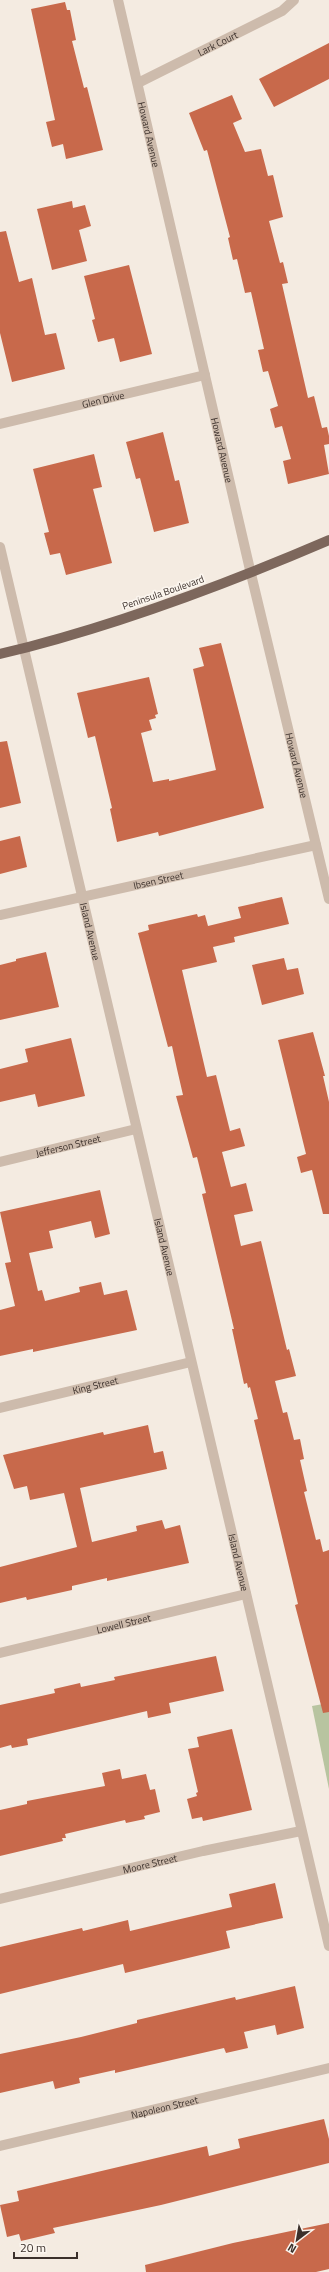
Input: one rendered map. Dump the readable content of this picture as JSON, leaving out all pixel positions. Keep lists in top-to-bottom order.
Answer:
{
  "streets": {
    "main road": ["Peninsula Boulevard"],
    "street": [
      "Lark Court",
      "Howard Avenue",
      "Glen Drive",
      "Ibsen Street",
      "Island Avenue",
      "Jefferson Street",
      "King Street",
      "Lowell Street",
      "Moore Street",
      "Napoleon Street"
    ]
  },
  "crossings": [
    ["Lark Court", "Howard Avenue"],
    ["Howard Avenue", "Glen Drive"],
    ["Howard Avenue", "Peninsula Boulevard"],
    ["Howard Avenue", "Ibsen Street"],
    ["Peninsula Boulevard", "Island Avenue"],
    ["Ibsen Street", "Island Avenue"],
    ["Island Avenue", "Jefferson Street"],
    ["Island Avenue", "King Street"],
    ["Island Avenue", "Lowell Street"],
    ["Island Avenue", "Moore Street"]
  ],
  "scale_bar": "20 m",
  "north": "bottom left"
}
